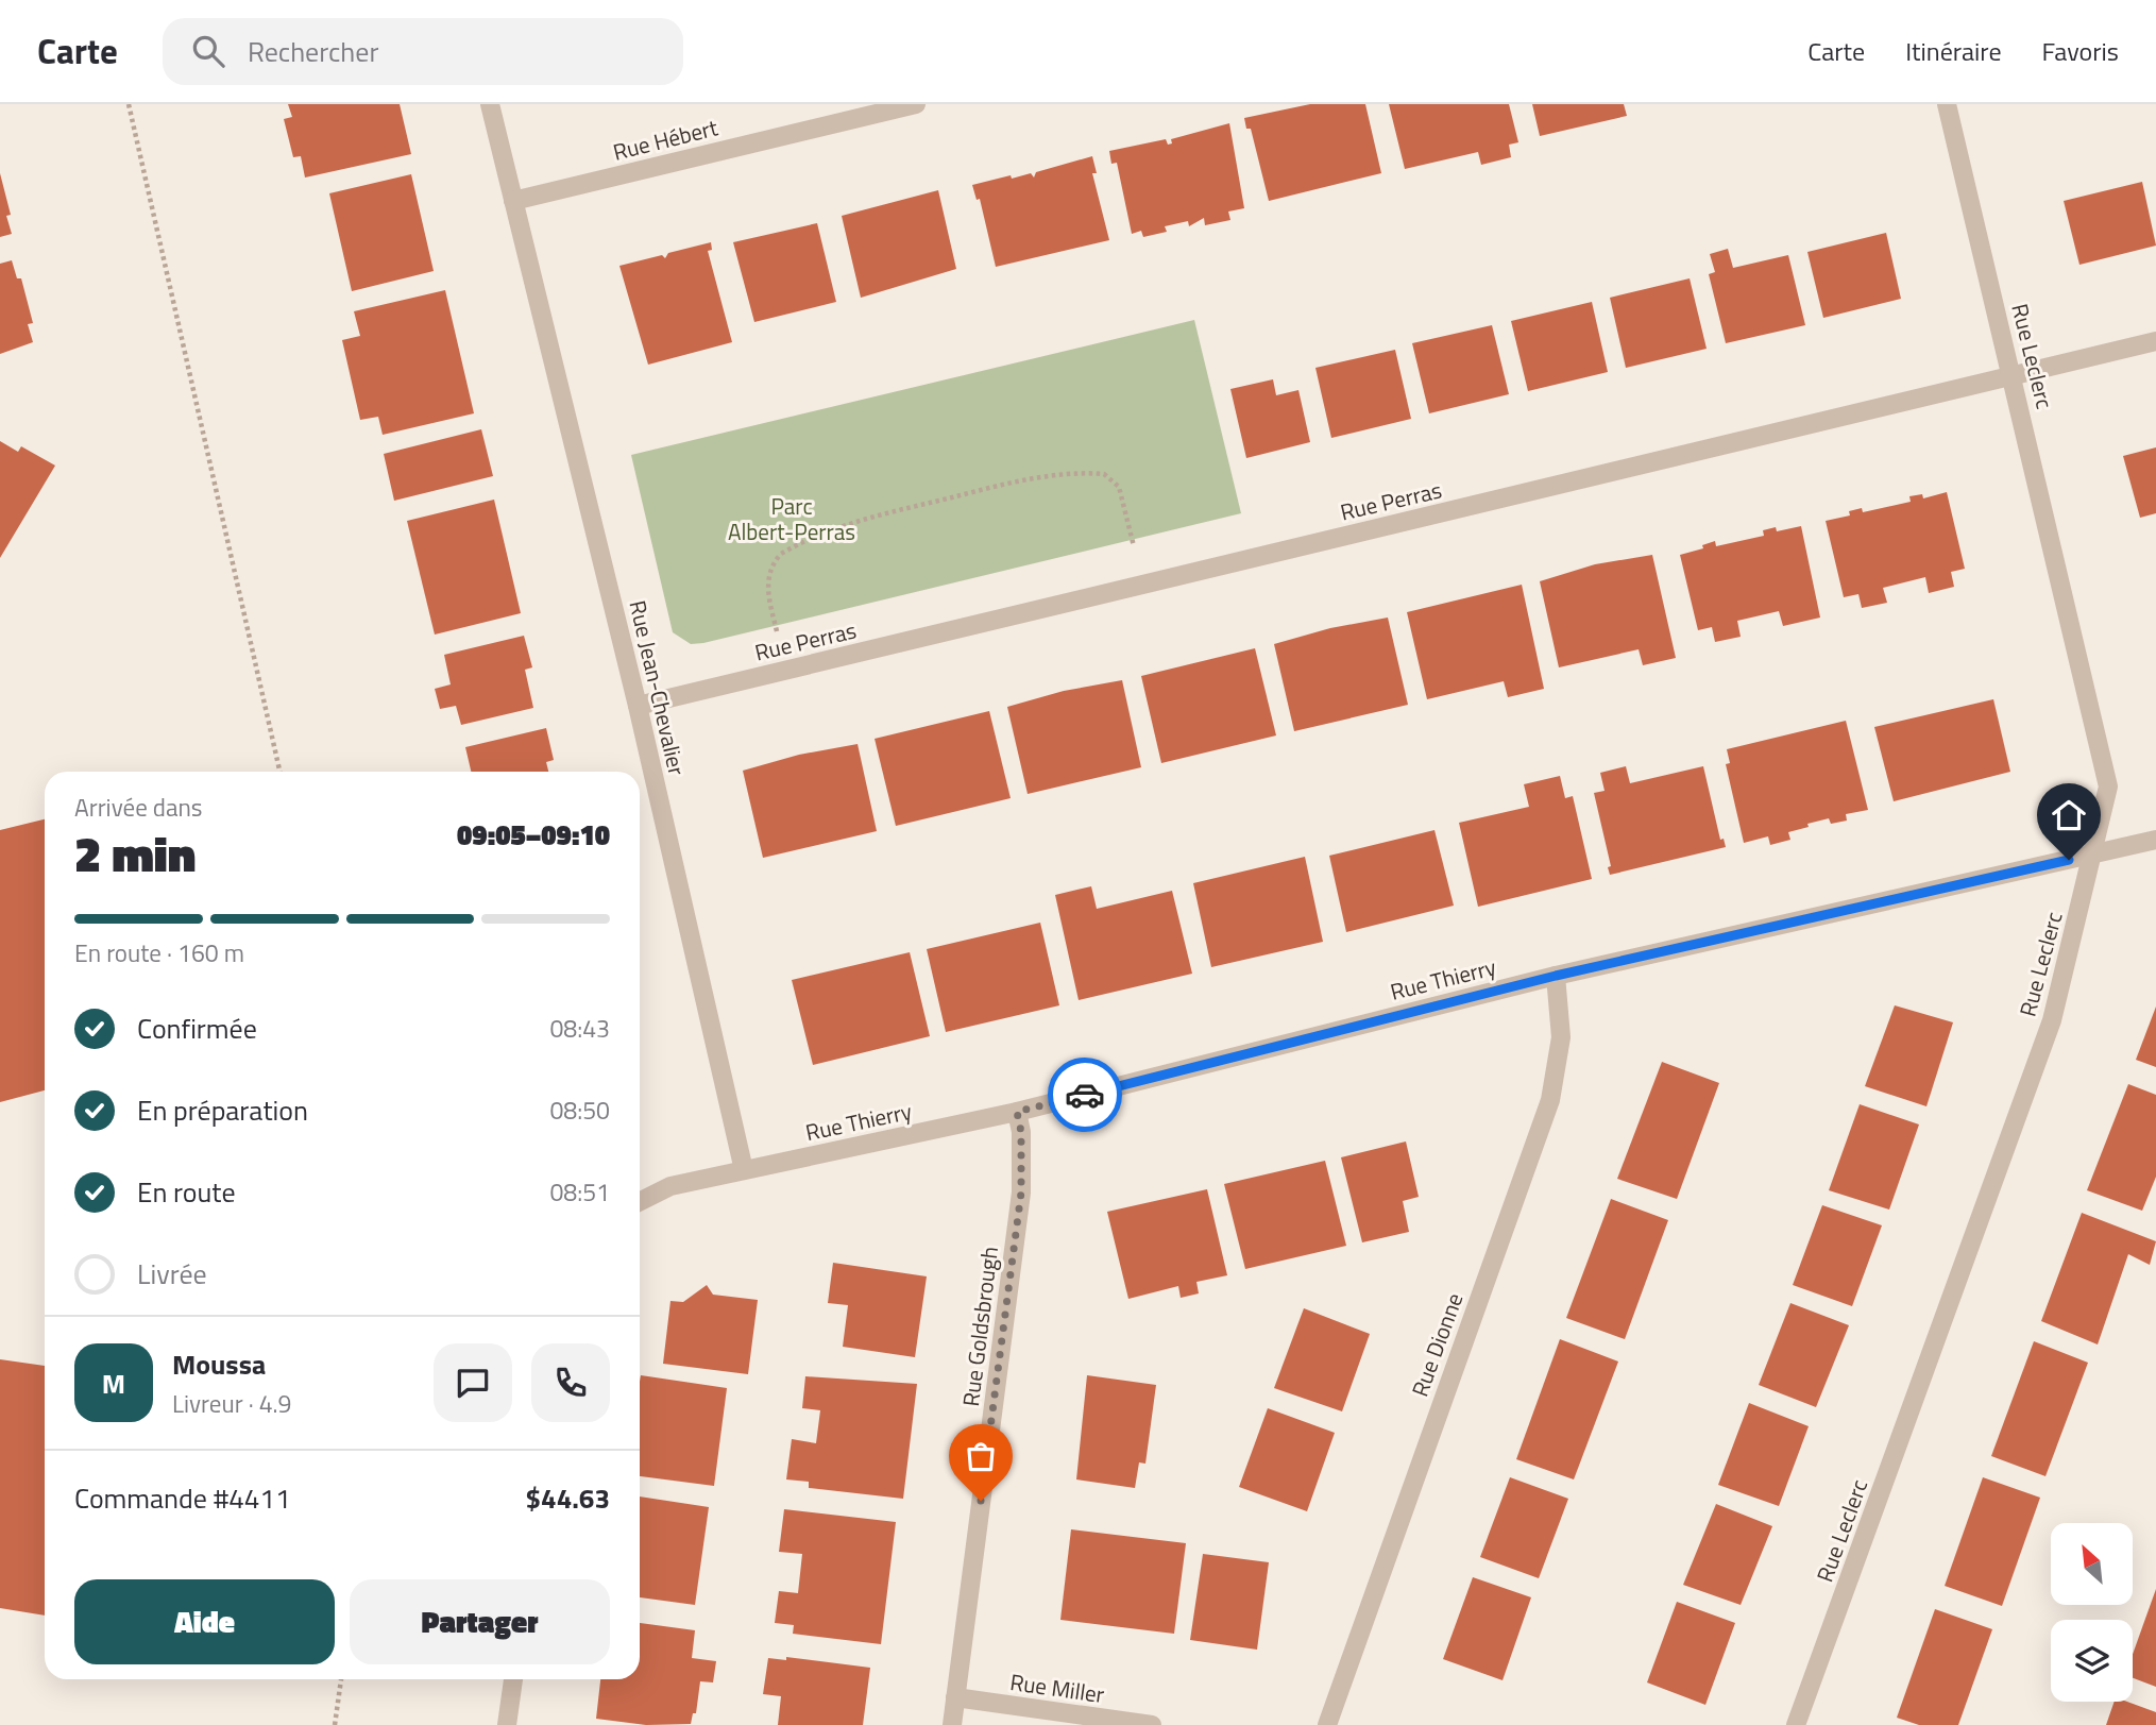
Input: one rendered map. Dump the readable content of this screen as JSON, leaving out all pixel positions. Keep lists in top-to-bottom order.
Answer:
{
  "streets": {
    "street": [
      "Rue Hébert",
      "Rue Leclerc",
      "Rue Perras",
      "Rue Jean-Chevalier",
      "Rue Thierry",
      "Rue Goldsbrough",
      "Rue Dionne",
      "Rue Miller"
    ]
  },
  "crossings": [
    ["Rue Hébert", "Rue Jean-Chevalier"],
    ["Rue Leclerc", "Rue Perras"],
    ["Rue Leclerc", "Rue Thierry"],
    ["Rue Perras", "Rue Jean-Chevalier"],
    ["Rue Jean-Chevalier", "Rue Thierry"],
    ["Rue Thierry", "Rue Goldsbrough"],
    ["Rue Thierry", "Rue Dionne"],
    ["Rue Goldsbrough", "Rue Miller"]
  ],
  "parks": ["Parc Albert-Perras"],
  "north": "top left",
  "page": {
    "header": "Carte",
    "search": "Rechercher",
    "nav": ["Carte", "Itinéraire", "Favoris"],
    "heading": ["2 min", "Arrivée dans", "09:05–09:10"],
    "panel": [
      "Moussa",
      "Livreur · 4.9",
      "Commande #4411",
      "$44.63"
    ],
    "bar": "En route · 160 m",
    "list": [
      ["Confirmée", "08:43"],
      ["En préparation", "08:50"],
      ["En route", "08:51"],
      "Livrée"
    ],
    "round": "M",
    "buttons": ["Aide", "Partager"]
  }
}
